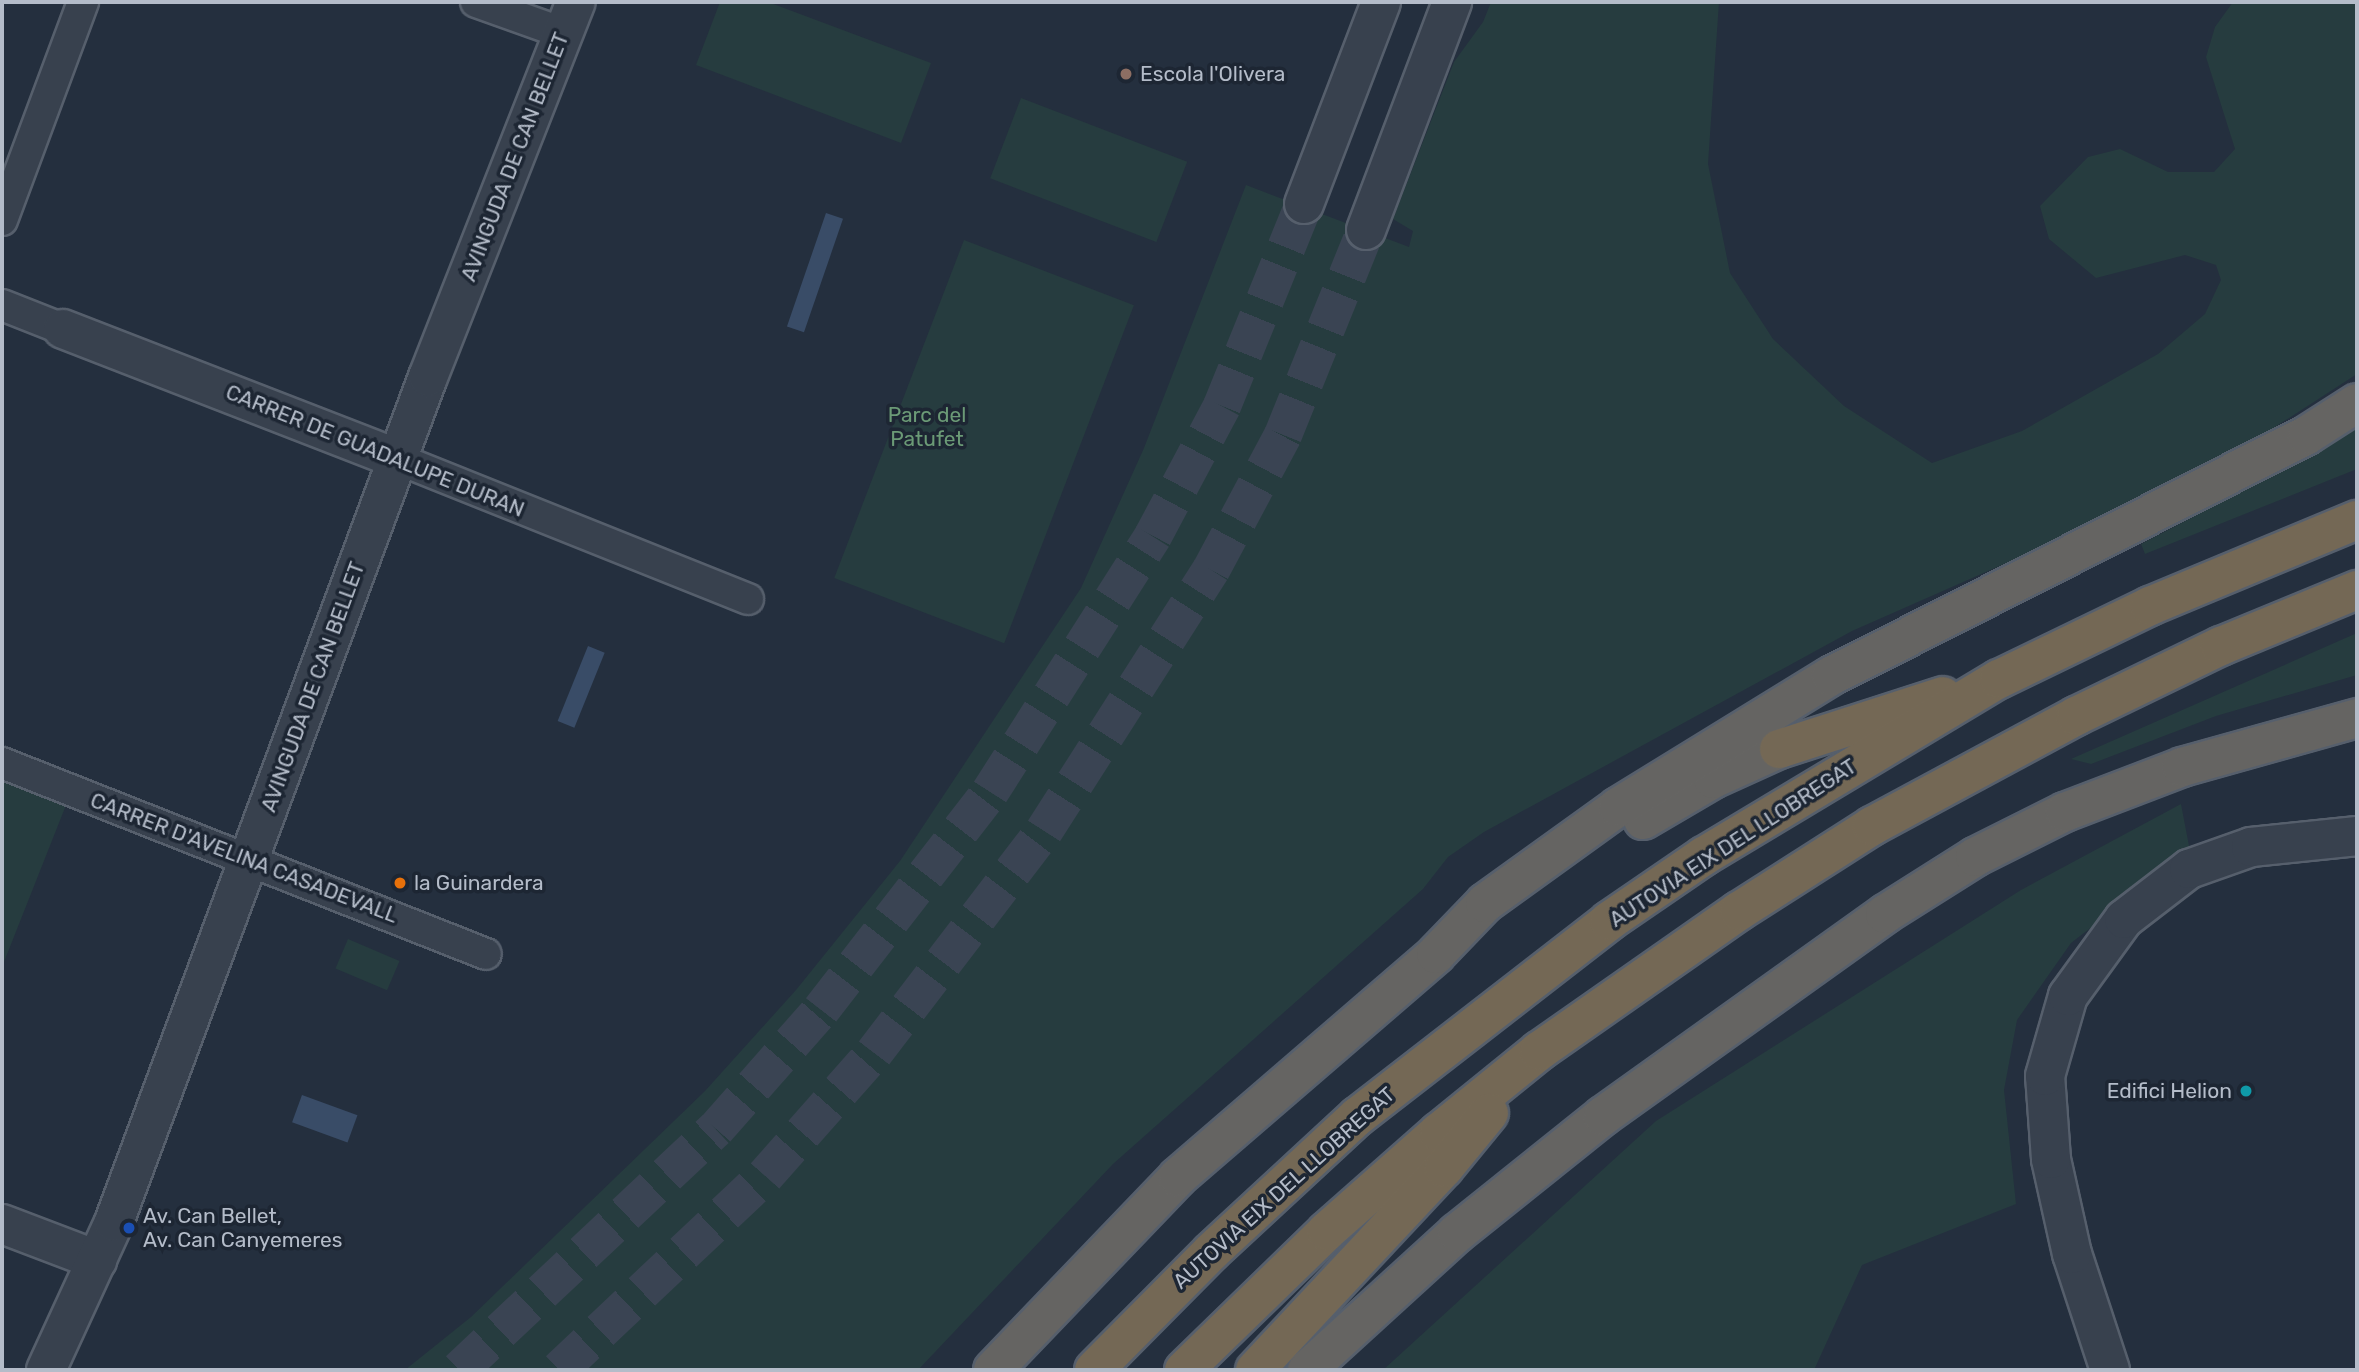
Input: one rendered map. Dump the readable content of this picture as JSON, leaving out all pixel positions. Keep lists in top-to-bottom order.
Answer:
{
  "streets": {
    "highway": ["AUTOVIA EIX DEL LLOBREGAT"],
    "street": ["AVINGUDA DE CAN BELLET", "CARRER DE GUADALUPE DURAN", "CARRER D'AVELINA CASADEVALL"]
  },
  "crossings": [
    ["AVINGUDA DE CAN BELLET", "CARRER DE GUADALUPE DURAN"],
    ["AVINGUDA DE CAN BELLET", "CARRER D'AVELINA CASADEVALL"]
  ],
  "parks": ["Parc del Patufet"],
  "places": [
    "Escola l'Olivera",
    "la Guinardera",
    "Edifici Helion",
    "Av. Can Bellet, Av. Can Canyemeres"
  ]
}
